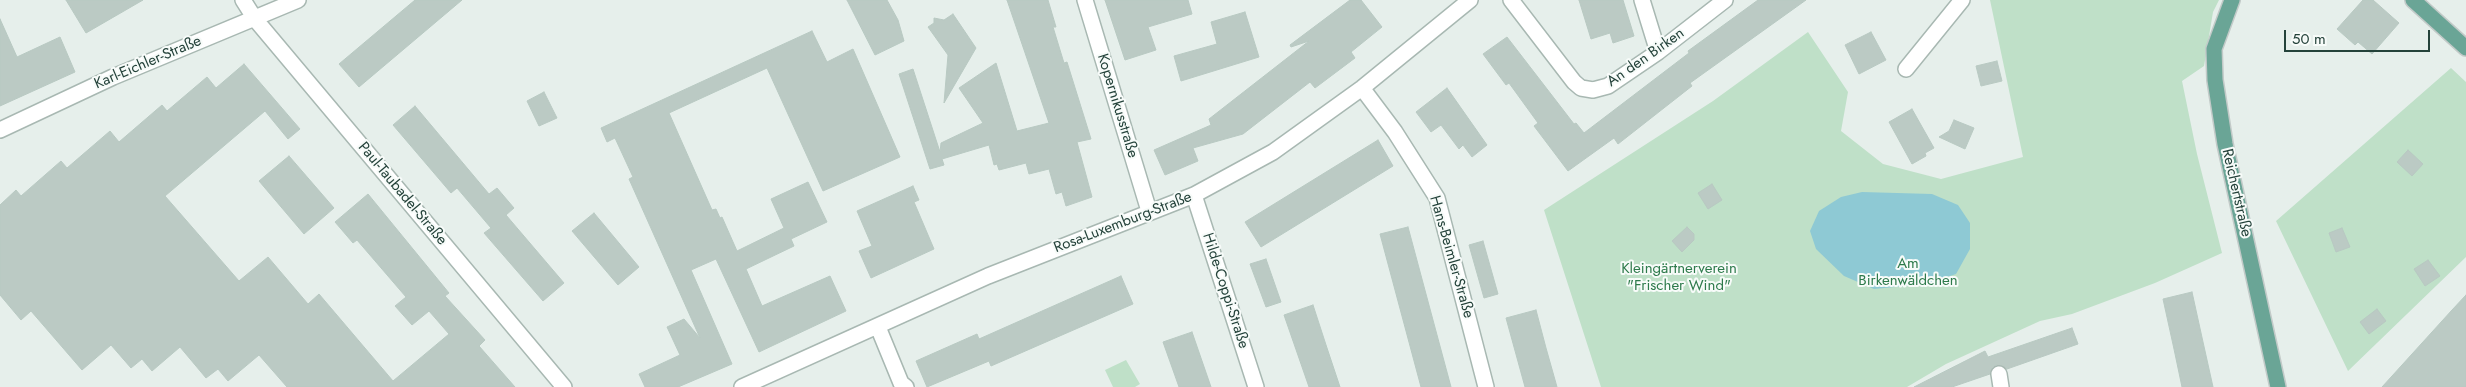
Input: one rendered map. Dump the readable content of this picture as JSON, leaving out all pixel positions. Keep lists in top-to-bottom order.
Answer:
{
  "streets": {
    "main road": ["Reichertstraße"],
    "street": [
      "An den Birken",
      "Karl-Eichler-Straße",
      "Kopernikusstraße",
      "Paul-Taubadel-Straße",
      "Rosa-Luxemburg-Straße",
      "Hans-Beimler-Straße",
      "Hilde-Coppi-Straße"
    ]
  },
  "crossings": [
    ["Karl-Eichler-Straße", "Paul-Taubadel-Straße"],
    ["Kopernikusstraße", "Rosa-Luxemburg-Straße"],
    ["Rosa-Luxemburg-Straße", "Hans-Beimler-Straße"],
    ["Rosa-Luxemburg-Straße", "Hilde-Coppi-Straße"]
  ],
  "parks": ["Am Birkenwäldchen", "Kleingärtnerverein \"Frischer Wind\""],
  "scale_bar": "50 m"
}
